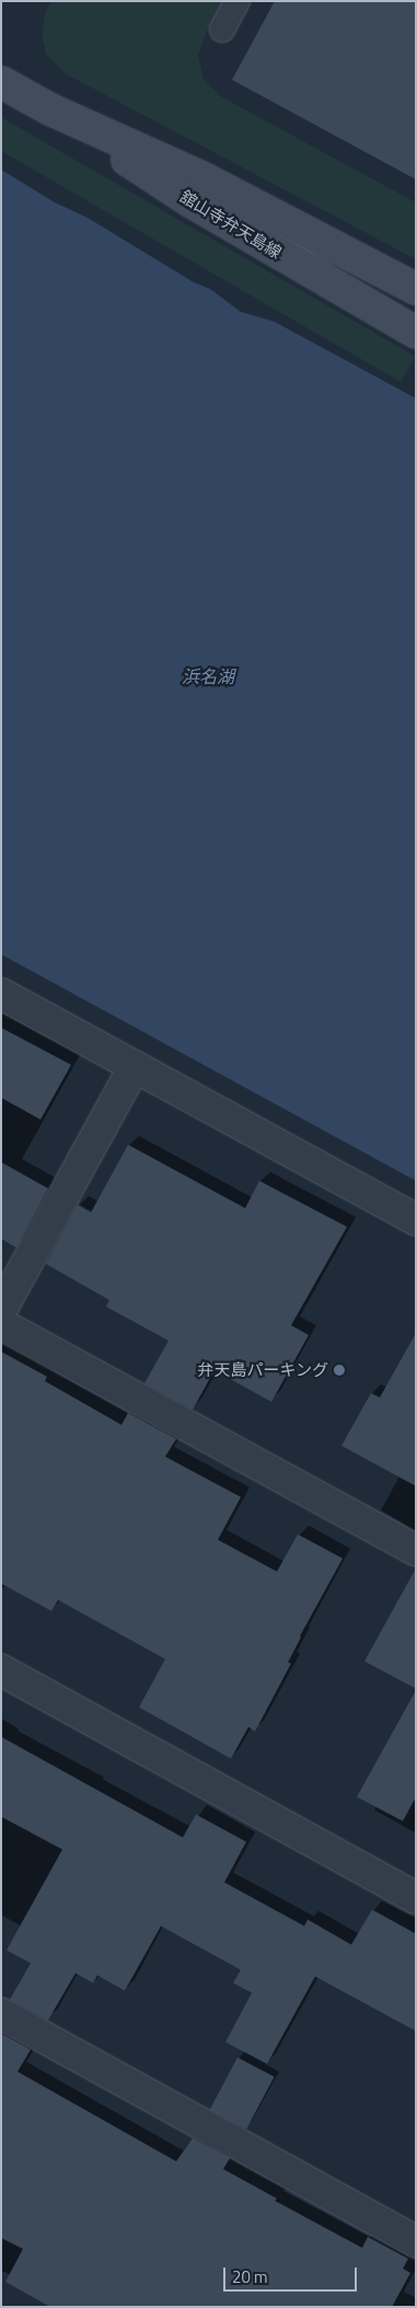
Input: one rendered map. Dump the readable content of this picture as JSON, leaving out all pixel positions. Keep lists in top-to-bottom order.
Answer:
{
  "streets": {
    "main road": ["舘山寺弁天島線"]
  },
  "water": ["浜名湖"],
  "places": ["弁天島パーキング"],
  "scale_bar": "20 m"
}
